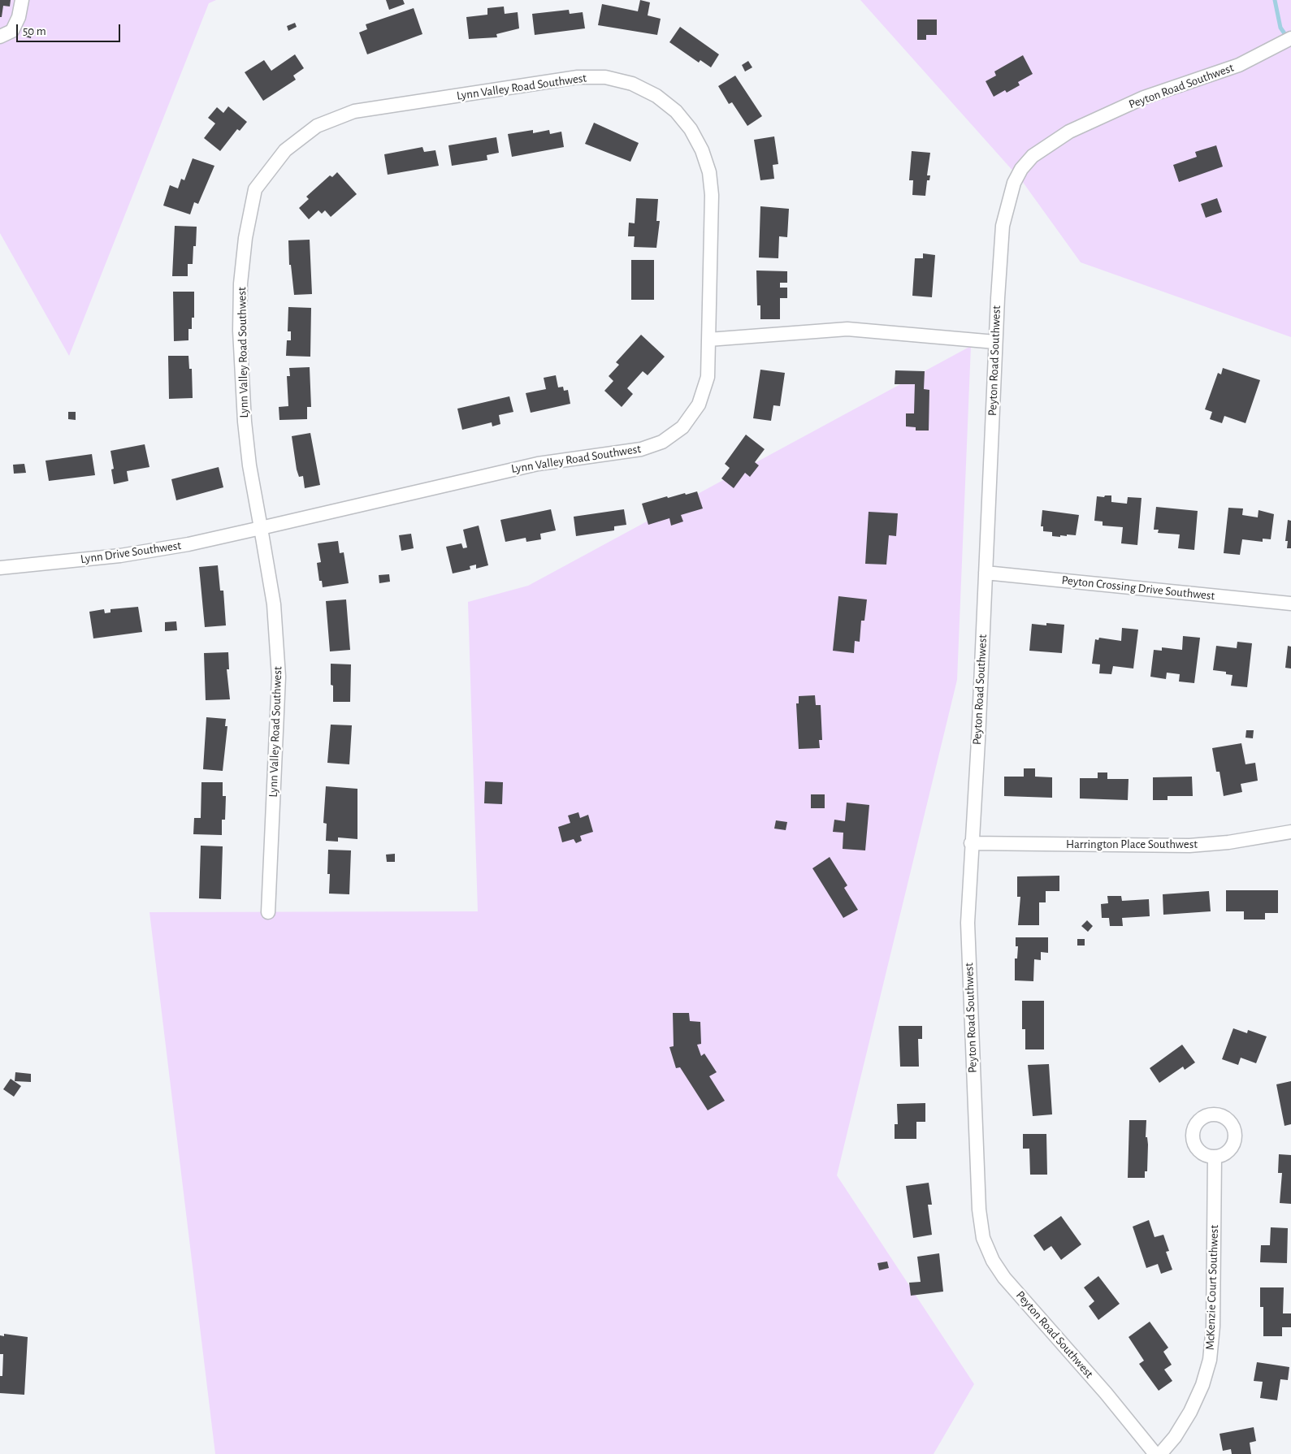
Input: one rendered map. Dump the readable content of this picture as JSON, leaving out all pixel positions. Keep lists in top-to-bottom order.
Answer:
{
  "streets": {
    "street": [
      "Peyton Road Southwest",
      "Lynn Valley Road Southwest",
      "Lynn Drive Southwest",
      "Peyton Crossing Drive Southwest",
      "Harrington Place Southwest",
      "McKenzie Court Southwest"
    ]
  },
  "crossings": [
    ["Peyton Road Southwest", "Peyton Crossing Drive Southwest"],
    ["Peyton Road Southwest", "Harrington Place Southwest"],
    ["Lynn Valley Road Southwest", "Lynn Drive Southwest"]
  ],
  "scale_bar": "50 m"
}
